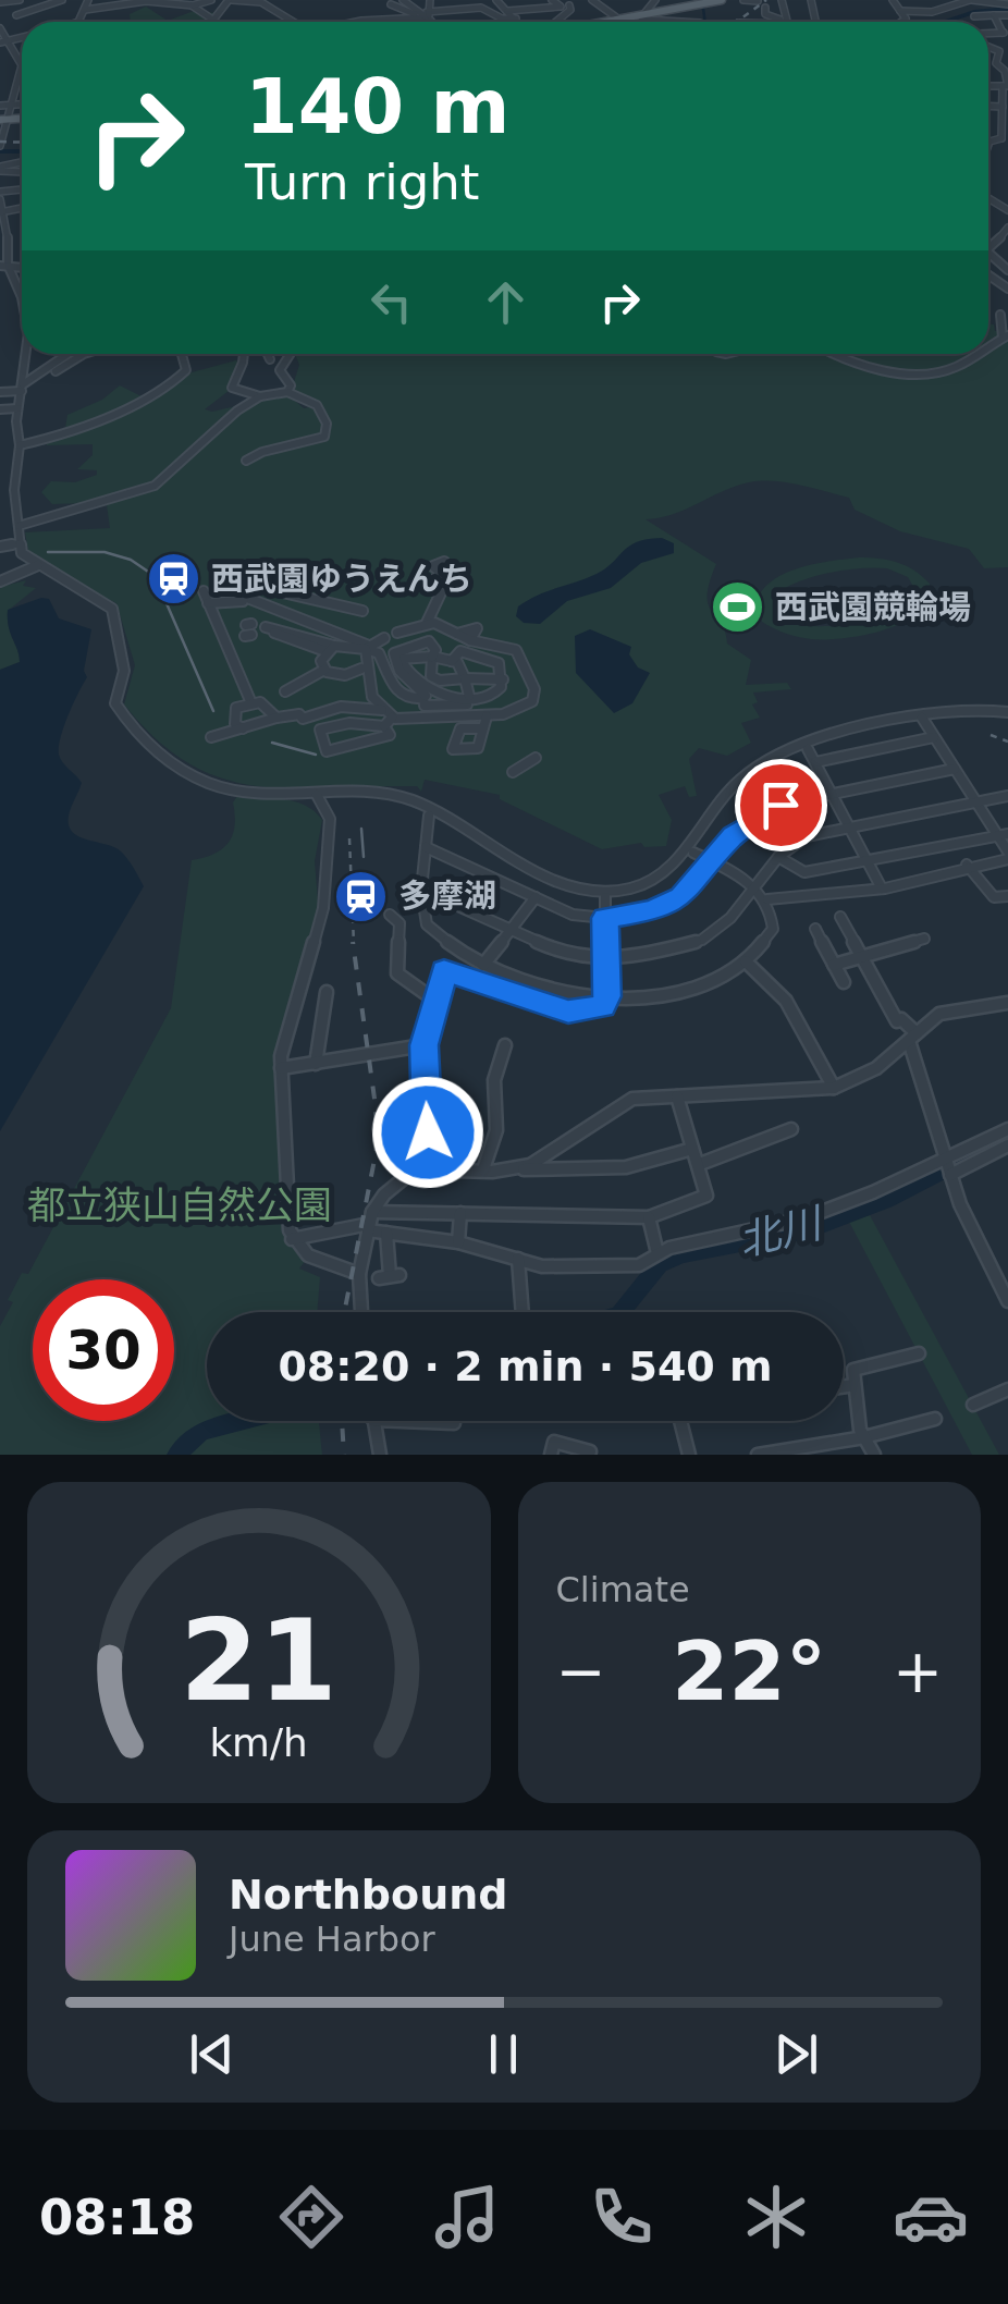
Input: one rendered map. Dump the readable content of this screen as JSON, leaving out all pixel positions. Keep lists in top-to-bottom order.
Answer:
{
  "water": ["北川"],
  "parks": ["都立狭山自然公園"],
  "places": {
    "station": ["西武園ゆうえんち", "多摩湖"],
    "sports": ["西武園競輪場"]
  },
  "page": {
    "turn": ["140 m", "Turn right"],
    "limit": "30",
    "trip": "08:20 · 2 min · 540 m",
    "tile": "Climate",
    "heat": ["−", "22°", "+"],
    "song": ["Northbound", "June Harbor"],
    "tabs": "08:18",
    "gauge": ["21", "km/h"]
  }
}
